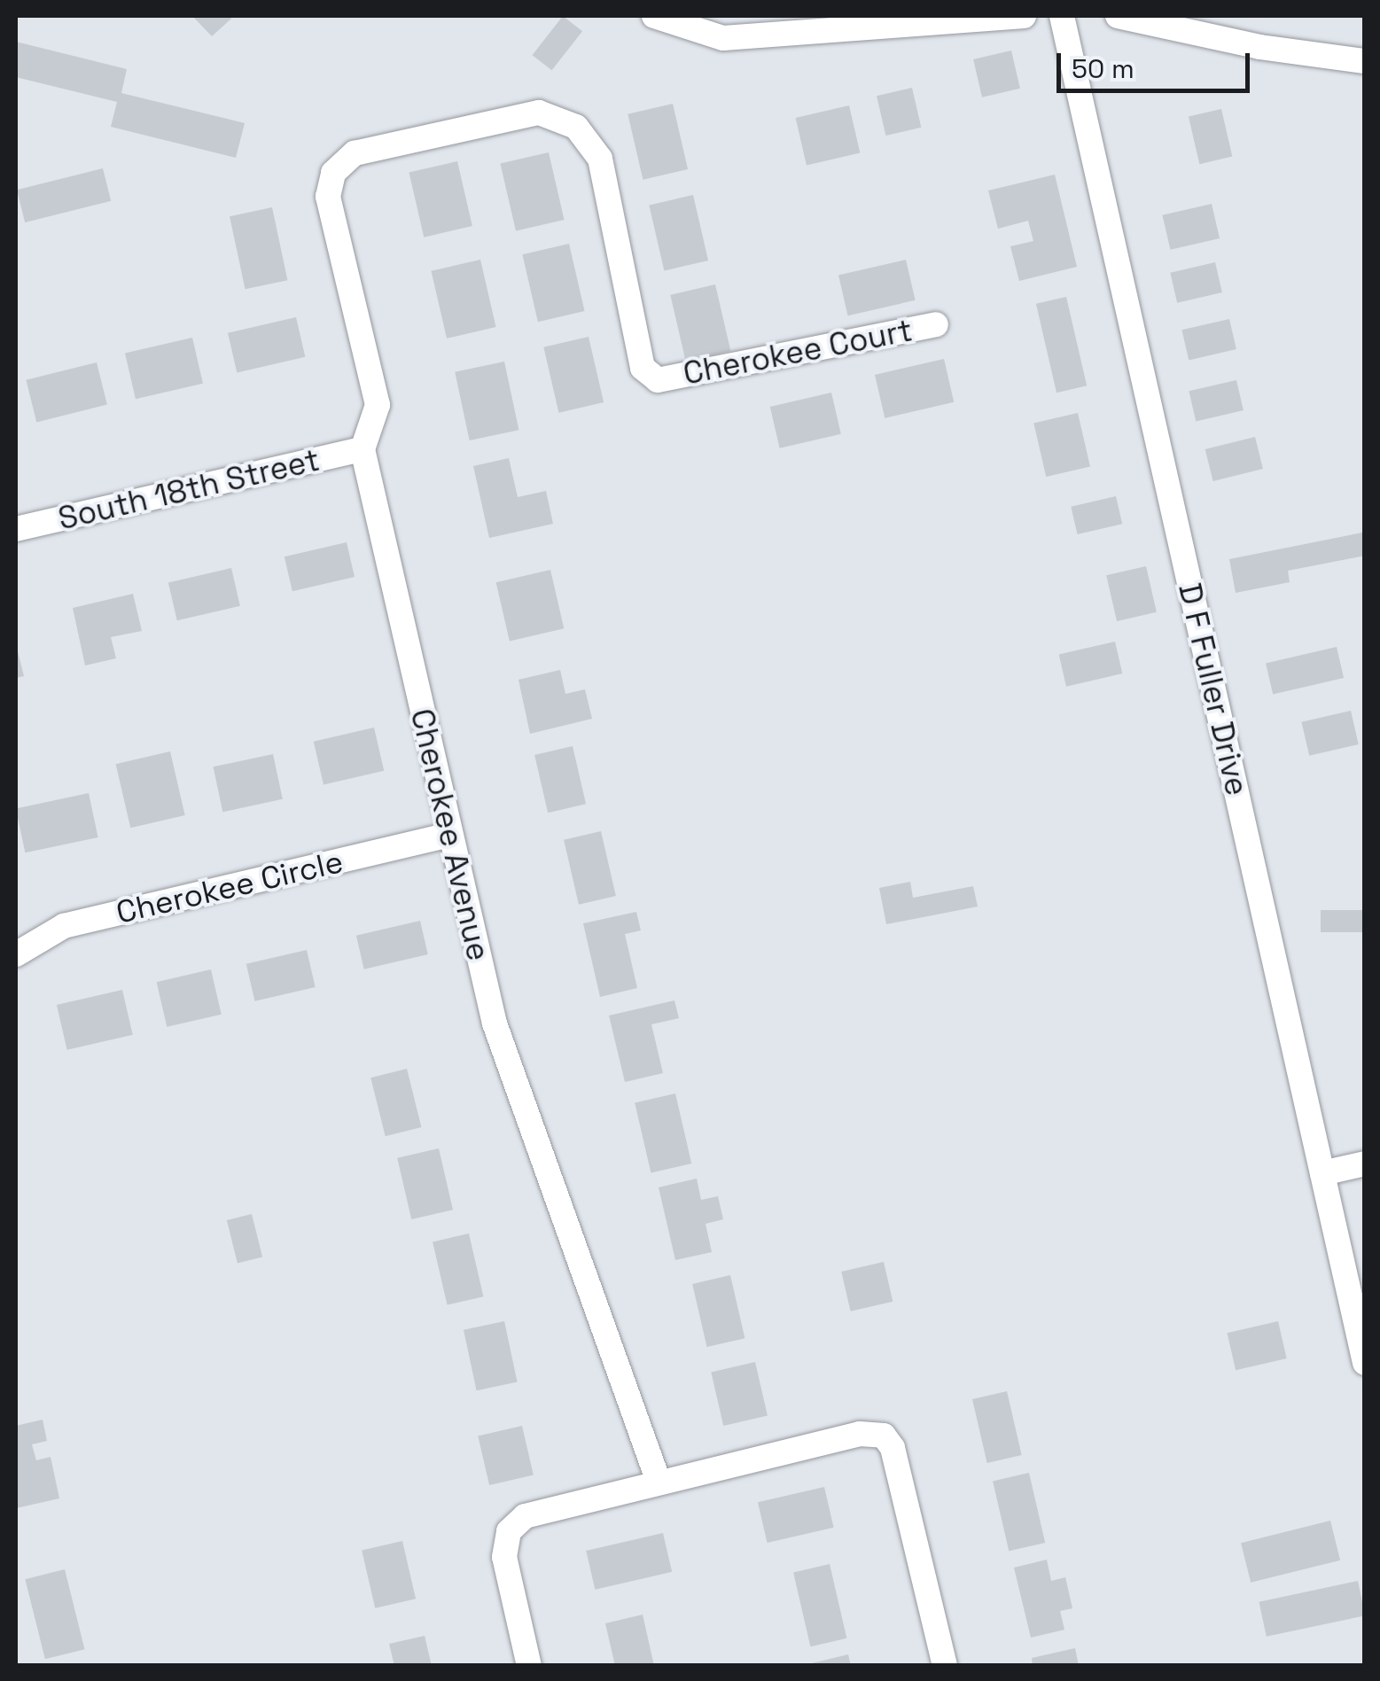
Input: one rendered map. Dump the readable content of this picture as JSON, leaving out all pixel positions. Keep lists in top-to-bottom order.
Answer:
{
  "streets": {
    "street": [
      "Cherokee Court",
      "South 18th Street",
      "D F Fuller Drive",
      "Cherokee Avenue",
      "Cherokee Circle"
    ]
  },
  "crossings": [
    ["Cherokee Court", "South 18th Street"],
    ["Cherokee Court", "Cherokee Avenue"],
    ["South 18th Street", "Cherokee Avenue"],
    ["Cherokee Avenue", "Cherokee Circle"]
  ],
  "scale_bar": "50 m"
}
